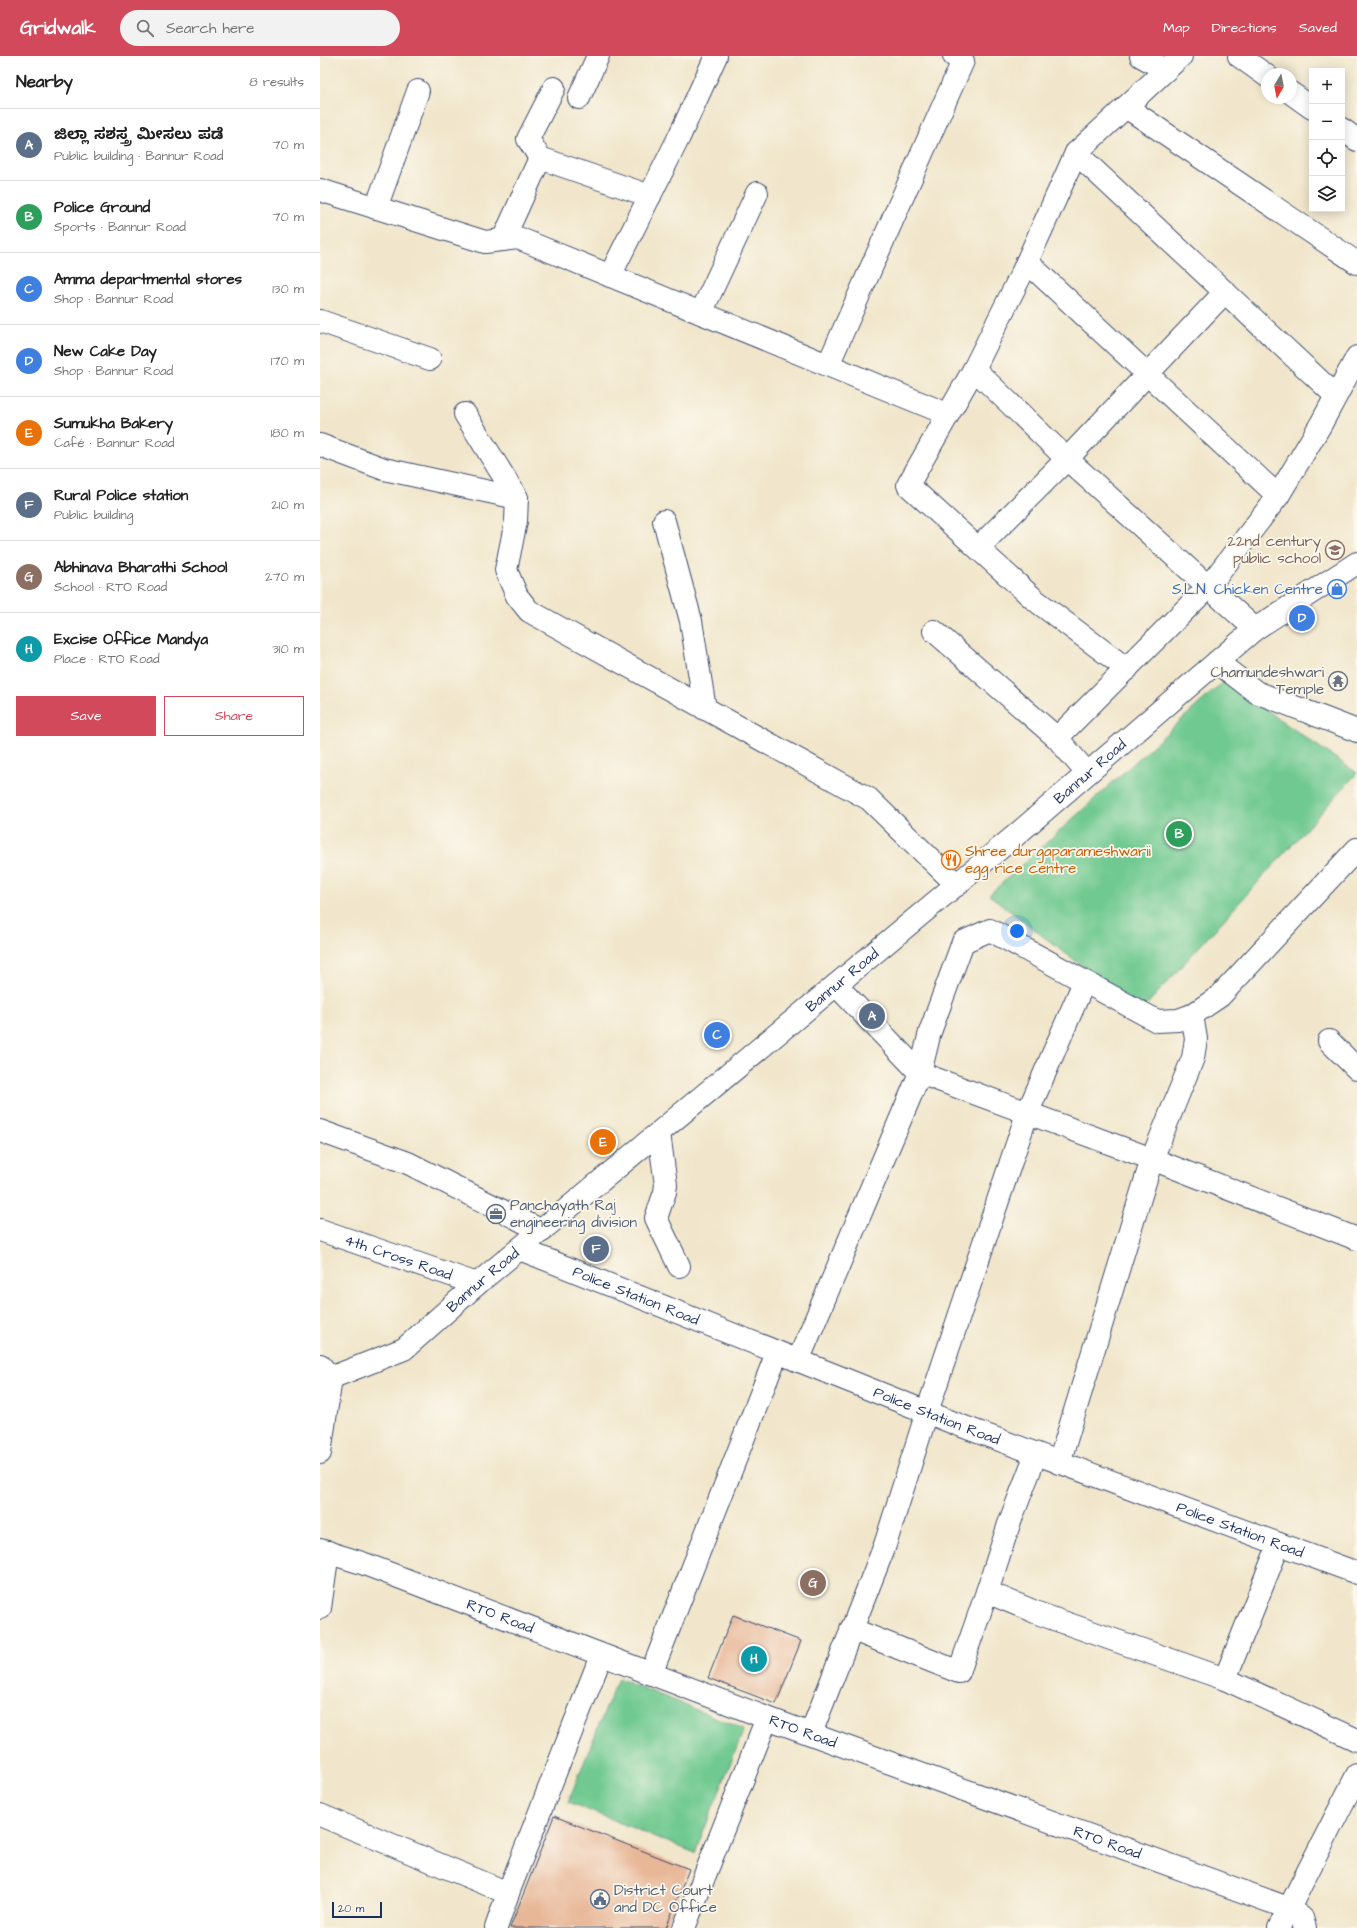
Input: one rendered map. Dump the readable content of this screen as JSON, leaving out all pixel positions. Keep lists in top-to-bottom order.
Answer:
{
  "streets": {
    "street": [
      "Bannur Road",
      "4th Cross Road",
      "Police Station Road",
      "RTO Road"
    ]
  },
  "crossings": [
    ["Bannur Road", "4th Cross Road"],
    ["Bannur Road", "Police Station Road"]
  ],
  "places": {
    "school or university": ["22nd century public school"],
    "shop": ["S.L.N. Chicken Centre"],
    "temple": ["Chamundeshwari Temple"],
    "restaurant": ["Shree durgaparameshwarii egg rice centre"],
    "office": ["Panchayath Raj engineering division"],
    "public building": ["District Court and DC Office"]
  },
  "scale_bar": "20 m",
  "north": "bottom",
  "page": {
    "header": "Gridwalk",
    "search": "Search here",
    "nav": ["Map", "Directions", "Saved"],
    "heading": ["Nearby", "8 results"],
    "map_buttons": ["+", "−"],
    "list": [
      {
        "mark": "A",
        "name": "ಜಿಲ್ಲಾ ಸಶಸ್ತ್ರ ಮೀಸಲು ಪಡೆ",
        "note": "Public building · Bannur Road",
        "value": "70 m"
      },
      {
        "mark": "B",
        "name": "Police Ground",
        "note": "Sports · Bannur Road",
        "value": "70 m"
      },
      {
        "mark": "C",
        "name": "Amma departmental stores",
        "note": "Shop · Bannur Road",
        "value": "130 m"
      },
      {
        "mark": "D",
        "name": "New Cake Day",
        "note": "Shop · Bannur Road",
        "value": "170 m"
      },
      {
        "mark": "E",
        "name": "Sumukha Bakery",
        "note": "Café · Bannur Road",
        "value": "180 m"
      },
      {
        "mark": "F",
        "name": "Rural Police station",
        "note": "Public building",
        "value": "210 m"
      },
      {
        "mark": "G",
        "name": "Abhinava Bharathi School",
        "note": "School · RTO Road",
        "value": "270 m"
      },
      {
        "mark": "H",
        "name": "Excise Office Mandya",
        "note": "Place · RTO Road",
        "value": "310 m"
      }
    ],
    "pins": [
      "D",
      "B",
      "A",
      "C",
      "E",
      "F",
      "G",
      "H"
    ],
    "buttons": ["Save", "Share"],
    "scale": "20 m"
  }
}
